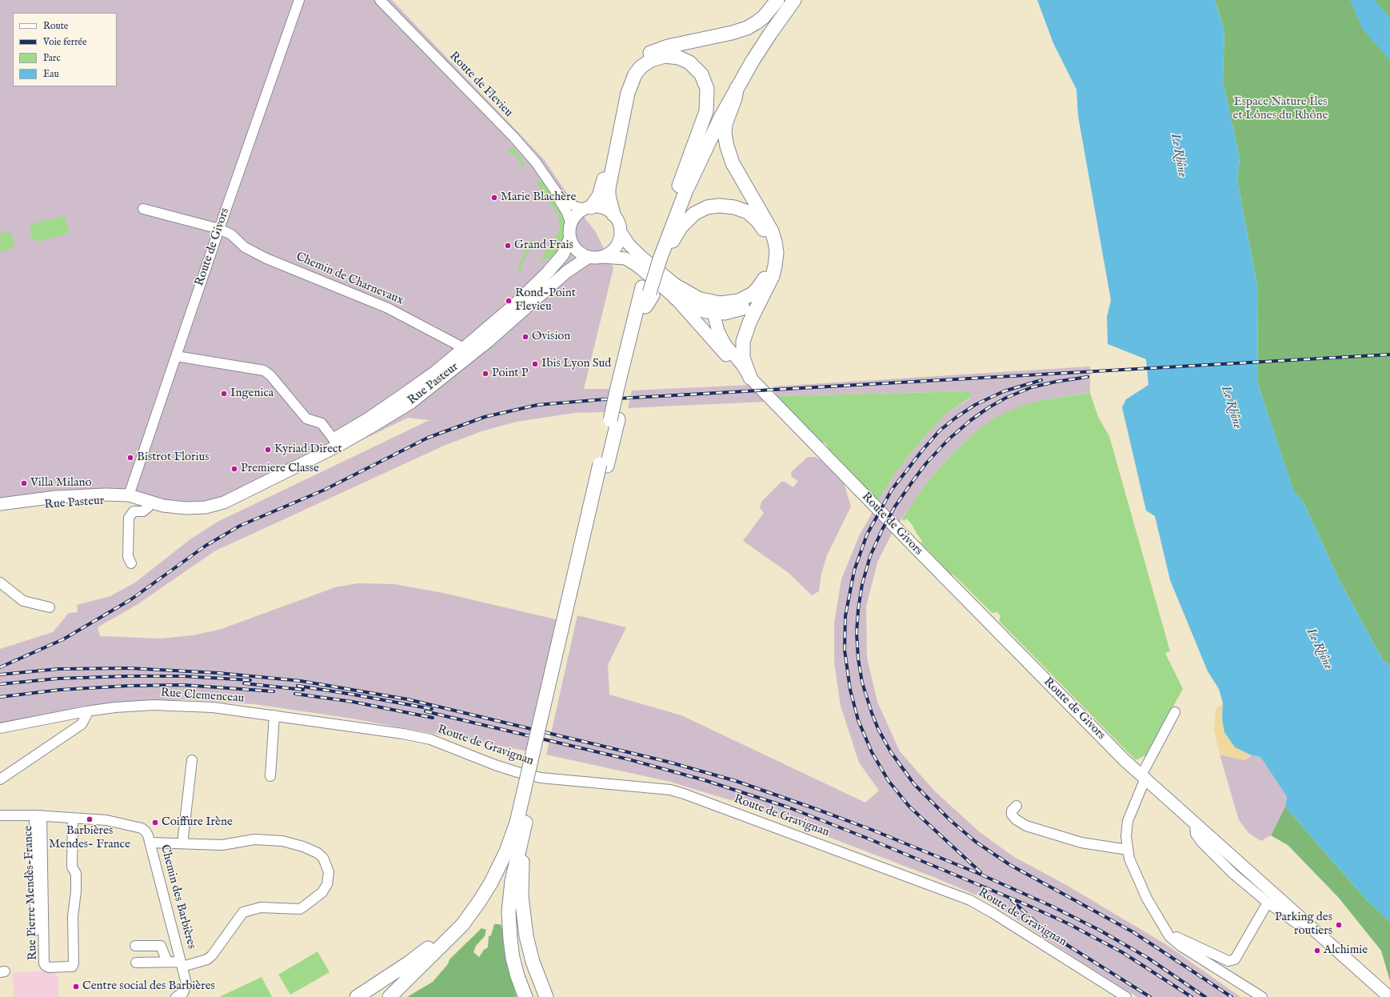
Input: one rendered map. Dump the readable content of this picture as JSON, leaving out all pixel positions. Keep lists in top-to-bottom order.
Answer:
{
  "streets": {
    "main road": ["Route de Givors", "Rue Pasteur"],
    "street": [
      "Route de Flevieu",
      "Chemin de Charnevaux",
      "Rue Clemenceau",
      "Route de Gravignan",
      "Rue Pierre Mendès-France",
      "Chemin des Barbières"
    ]
  },
  "crossings": [
    ["Route de Flevieu", "Rue Pasteur"],
    ["Route de Givors", "Chemin de Charnevaux"],
    ["Route de Givors", "Rue Pasteur"],
    ["Chemin de Charnevaux", "Rue Pasteur"],
    ["Rue Clemenceau", "Route de Gravignan"],
    ["Rue Pierre Mendès-France", "Chemin des Barbières"]
  ],
  "water": ["Le Rhône"],
  "parks": ["Espace Nature Îles et Lônes du Rhône"],
  "places": [
    "Marie Blachère",
    "Grand Frais",
    "Rond-Point Flevieu",
    "Ovision",
    "Ibis Lyon Sud",
    "Point P",
    "Ingenica",
    "Kyriad Direct",
    "Bistrot Florius",
    "Premiere Classe",
    "Villa Milano",
    "Barbières Mendes- France",
    "Coiffure Irène",
    "Parking des routiers",
    "Alchimie",
    "Centre social des Barbières"
  ],
  "legend": [
    "Route",
    "Voie ferrée",
    "Parc",
    "Eau"
  ]
}
